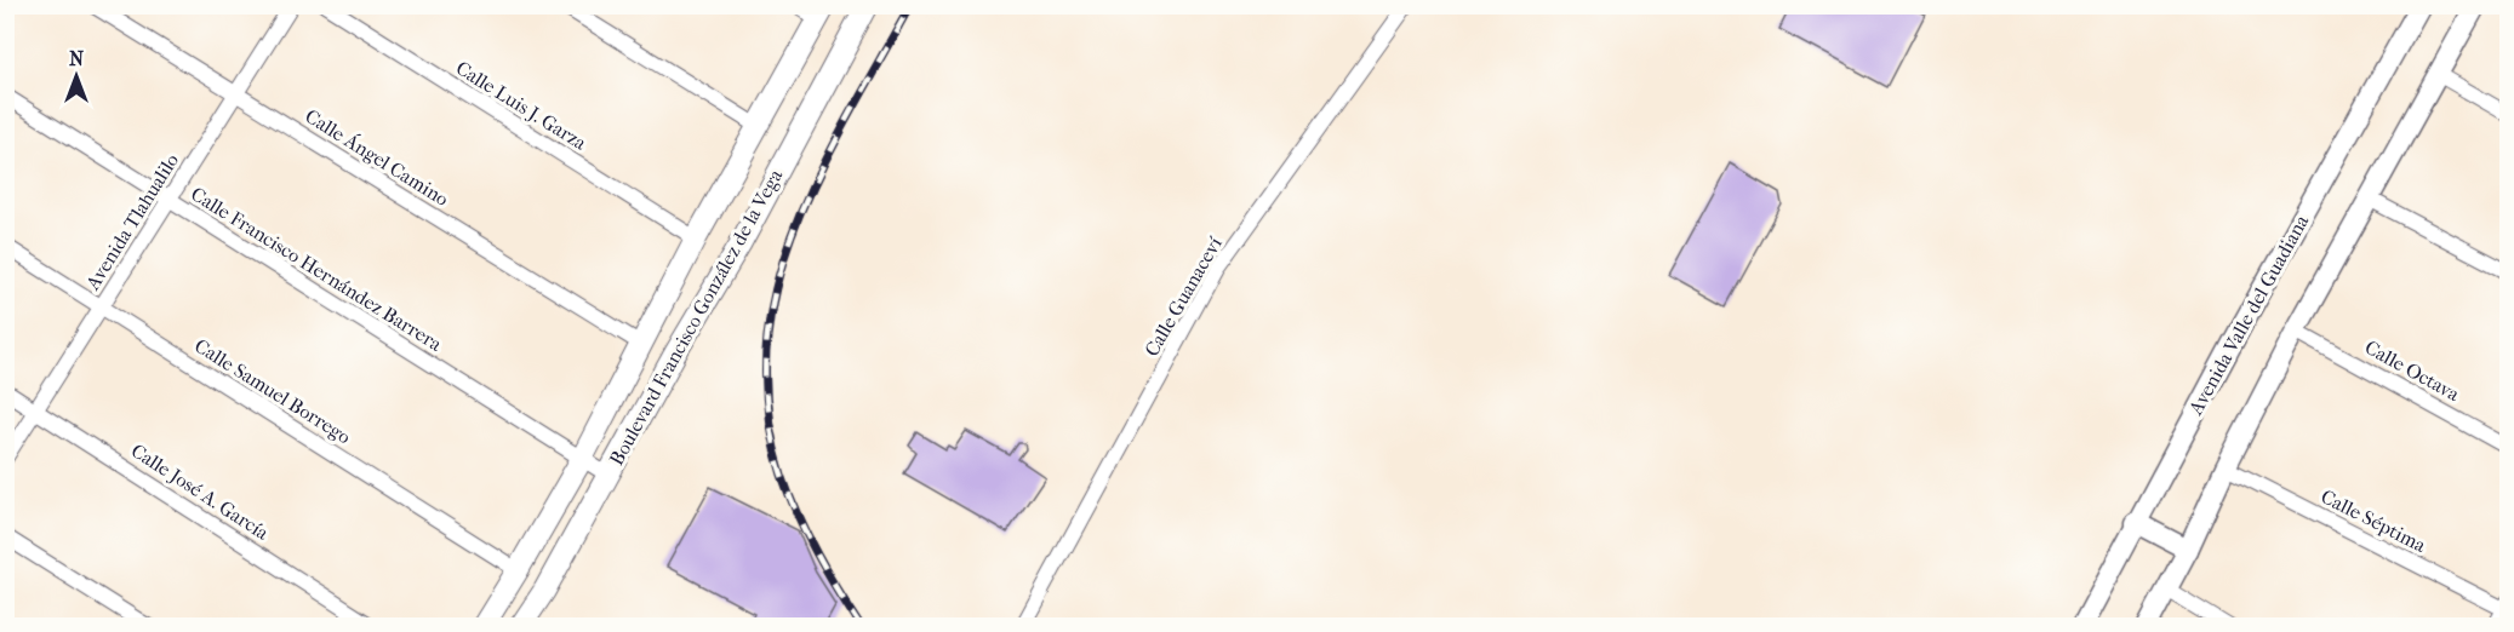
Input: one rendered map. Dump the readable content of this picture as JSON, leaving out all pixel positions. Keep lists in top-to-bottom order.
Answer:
{
  "streets": {
    "main road": ["Avenida Valle del Guadiana", "Boulevard Francisco González de la Vega"],
    "street": [
      "Calle Luis J. Garza",
      "Calle Ángel Camino",
      "Avenida Tlahualilo",
      "Calle Francisco Hernández Barrera",
      "Calle Guanaceví",
      "Calle Octava",
      "Calle Samuel Borrego",
      "Calle José A. García",
      "Calle Séptima"
    ]
  },
  "crossings": [
    ["Calle Luis J. Garza", "Boulevard Francisco González de la Vega"],
    ["Calle Ángel Camino", "Avenida Tlahualilo"],
    ["Calle Ángel Camino", "Boulevard Francisco González de la Vega"],
    ["Avenida Tlahualilo", "Calle Francisco Hernández Barrera"],
    ["Avenida Tlahualilo", "Calle Samuel Borrego"],
    ["Avenida Tlahualilo", "Calle José A. García"],
    ["Calle Francisco Hernández Barrera", "Boulevard Francisco González de la Vega"],
    ["Boulevard Francisco González de la Vega", "Calle Samuel Borrego"]
  ],
  "north": "top"
}
